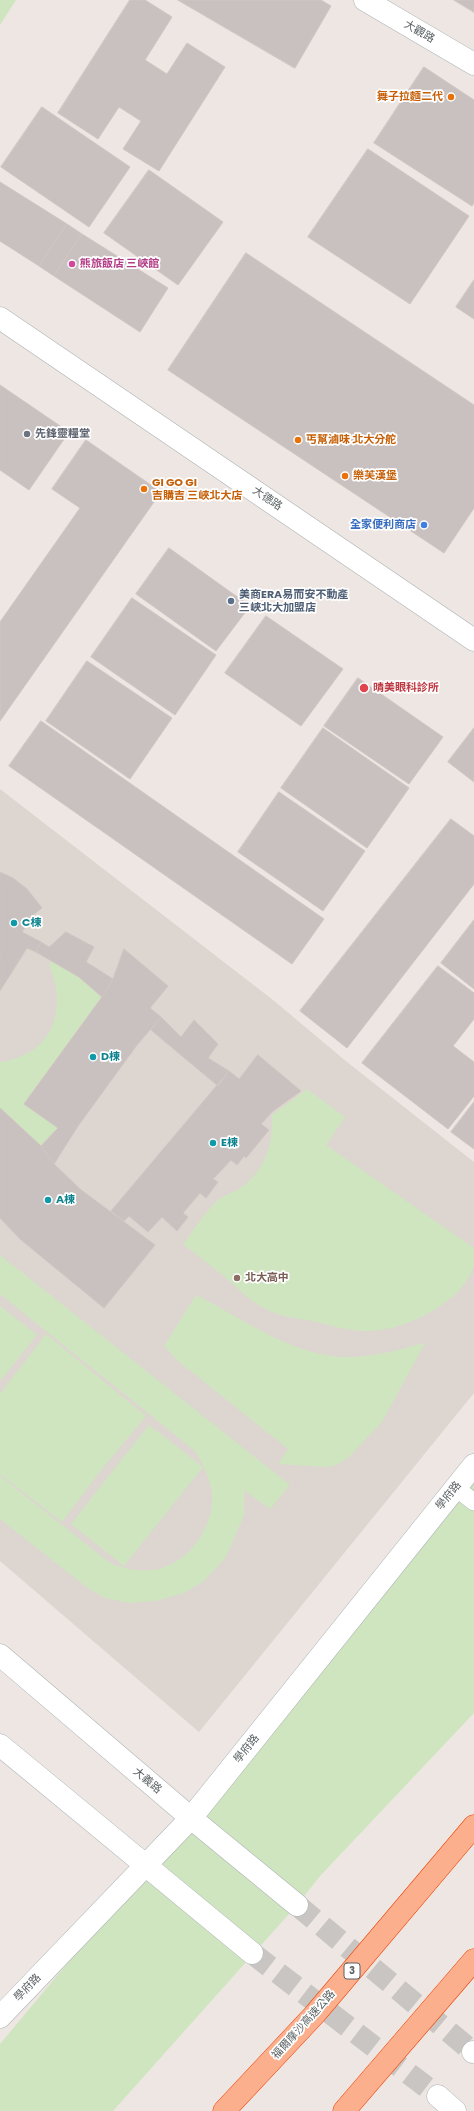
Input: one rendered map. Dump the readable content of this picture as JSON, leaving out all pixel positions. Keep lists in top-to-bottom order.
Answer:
{
  "streets": {
    "highway": ["3", "福爾摩沙高速公路"],
    "street": [
      "大觀路",
      "大德路",
      "學府路",
      "大義路"
    ]
  },
  "crossings": [
    ["學府路", "大義路"]
  ],
  "places": [
    "舞子拉麵二代",
    "熊旅飯店 三峽館",
    "先鋒靈糧堂",
    "丐幫滷味 北大分舵",
    "樂芙漢堡",
    "GI GO GI 吉購吉 三峽北大店",
    "全家便利商店",
    "美商ERA易而安不動產 三峽北大加盟店",
    "晴美眼科診所",
    "C棟",
    "D棟",
    "E棟",
    "A棟",
    "北大高中"
  ]
}
